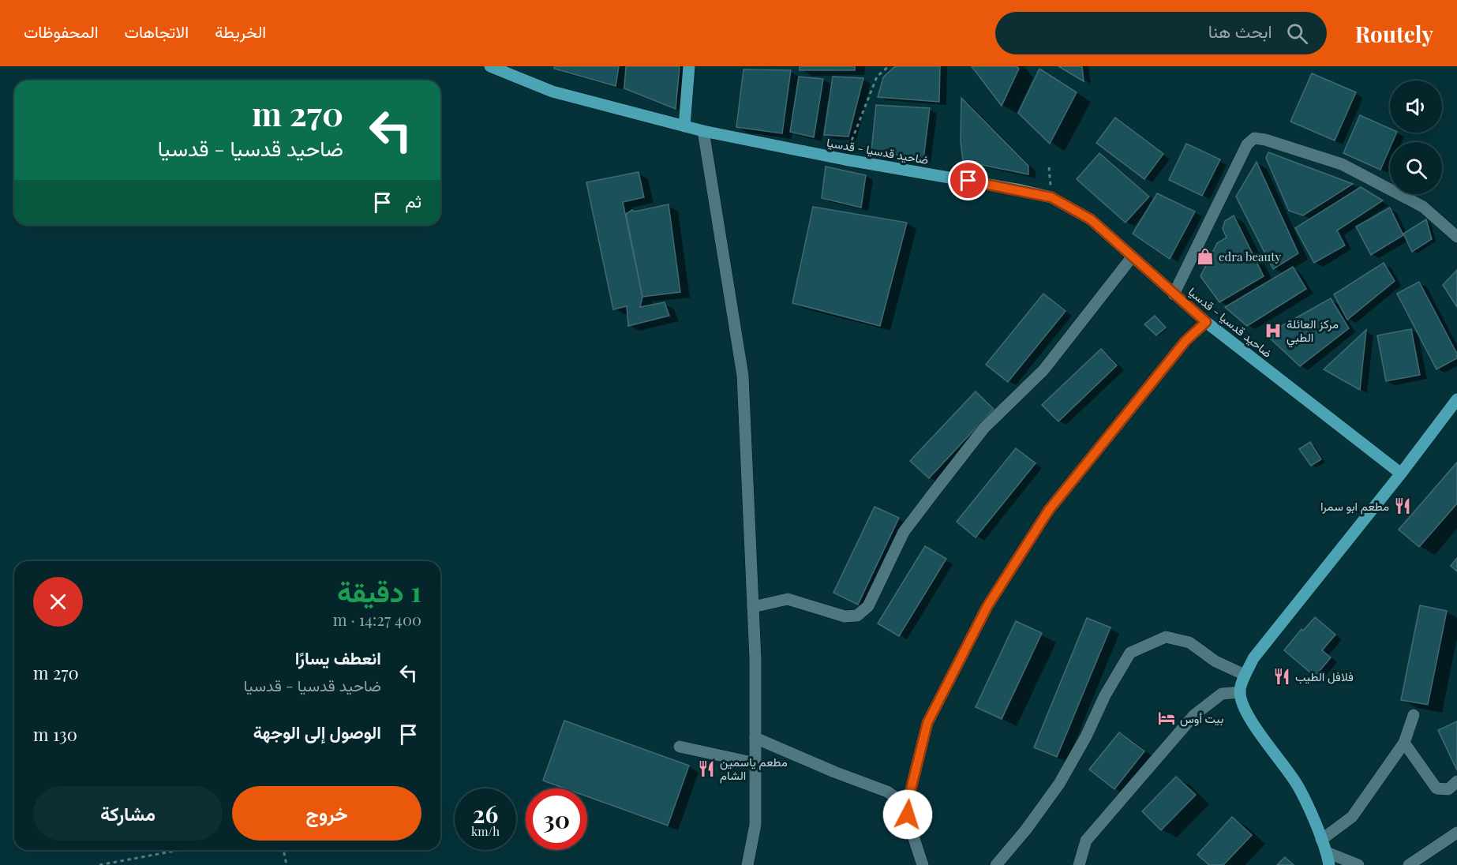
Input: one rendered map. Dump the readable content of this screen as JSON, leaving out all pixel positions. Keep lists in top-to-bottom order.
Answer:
{
  "streets": {
    "main road": ["ضاحيد قدسيا - قدسيا"]
  },
  "places": {
    "shop": ["edra beauty"],
    "hospital": ["مركز العائلة الطبي"],
    "restaurant": ["مطعم ابو سمرا", "فلافل الطيب", "مطعم ياسمين الشام"],
    "hotel": ["بيت أوس"]
  },
  "page": {
    "header": "Routely",
    "search": "ابحث هنا",
    "nav": ["الخريطة", "الاتجاهات", "المحفوظات"],
    "turn": ["270 m", "ضاحيد قدسيا - قدسيا"],
    "then": "ثم",
    "heading": ["1 دقيقة", "400 m · 14:27"],
    "list": [
      {
        "name": "انعطف يسارًا",
        "note": "ضاحيد قدسيا - قدسيا",
        "value": "270 m"
      },
      {
        "name": "الوصول إلى الوجهة",
        "value": "130 m"
      }
    ],
    "buttons": ["خروج", "مشاركة"],
    "speed": "26 km/h",
    "limit": "30"
  }
}
